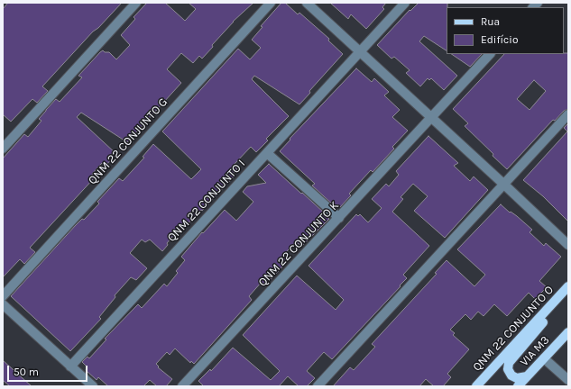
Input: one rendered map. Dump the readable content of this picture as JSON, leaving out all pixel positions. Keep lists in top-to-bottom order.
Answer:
{
  "streets": {
    "main road": ["QNM 22 CONJUNTO O", "VIA M3"],
    "street": ["QNM 22 CONJUNTO G", "QNM 22 CONJUNTO I", "QNM 22 CONJUNTO K"]
  },
  "legend": ["Rua", "Edifício"],
  "scale_bar": "50 m"
}
